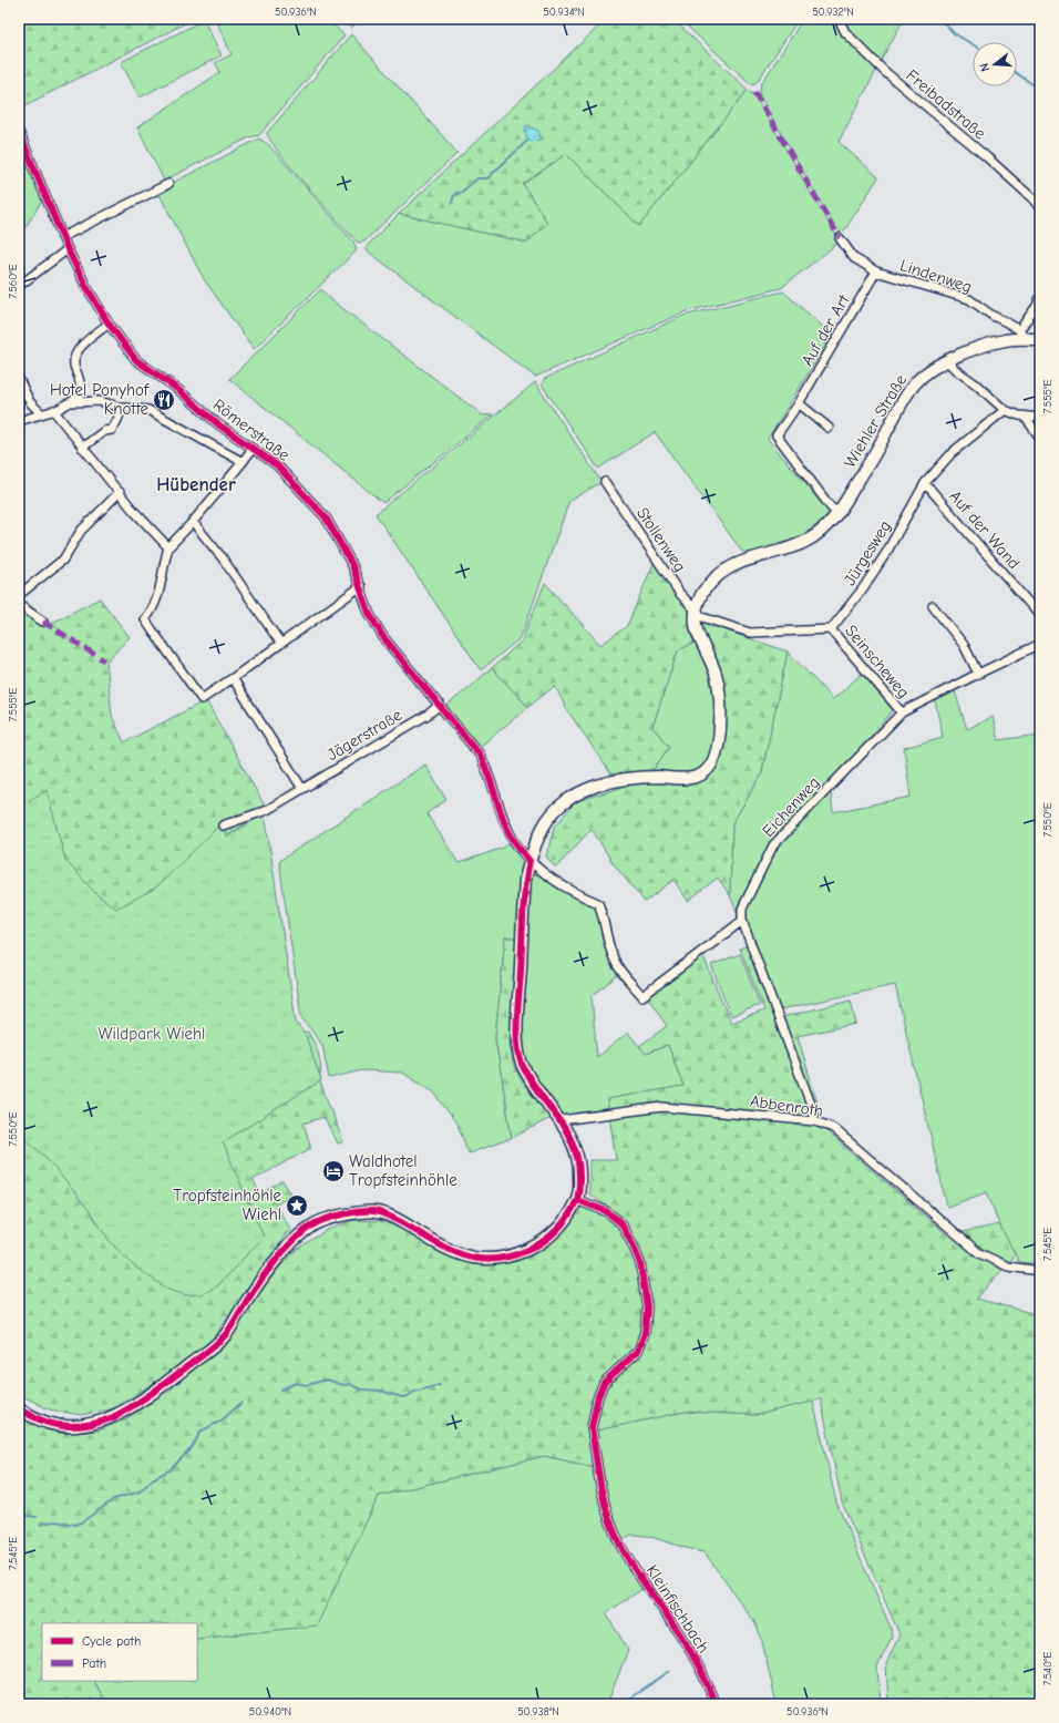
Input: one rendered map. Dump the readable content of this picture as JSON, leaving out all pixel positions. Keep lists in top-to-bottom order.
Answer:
{
  "streets": {
    "main road": ["Wiehler Straße"],
    "street": [
      "Freibadstraße",
      "Lindenweg",
      "Auf der Art",
      "Römerstraße",
      "Auf der Wand",
      "Stollenweg",
      "Jürgesweg",
      "Seinscheweg",
      "Jägerstraße",
      "Eichenweg",
      "Abbenroth",
      "Kleinfischbach"
    ]
  },
  "crossings": [
    ["Lindenweg", "Auf der Art"],
    ["Lindenweg", "Wiehler Straße"],
    ["Auf der Art", "Wiehler Straße"],
    ["Wiehler Straße", "Stollenweg"],
    ["Römerstraße", "Jägerstraße"],
    ["Römerstraße", "Eichenweg"],
    ["Auf der Wand", "Jürgesweg"],
    ["Jürgesweg", "Seinscheweg"],
    ["Seinscheweg", "Eichenweg"]
  ],
  "districts": ["Hübender"],
  "parks": ["Wildpark Wiehl"],
  "places": {
    "restaurant": ["Hotel Ponyhof Knotte"],
    "hotel": ["Waldhotel Tropfsteinhöhle"],
    "place": ["Tropfsteinhöhle Wiehl"]
  },
  "legend": ["Cycle path", "Path"],
  "north": "left",
  "coordinates": [
    "50.936°N",
    "50.934°N",
    "50.932°N",
    "7.560°E",
    "7.555°E",
    "7.550°E",
    "7.545°E",
    "7.540°E",
    "50.940°N",
    "50.938°N"
  ]
}
